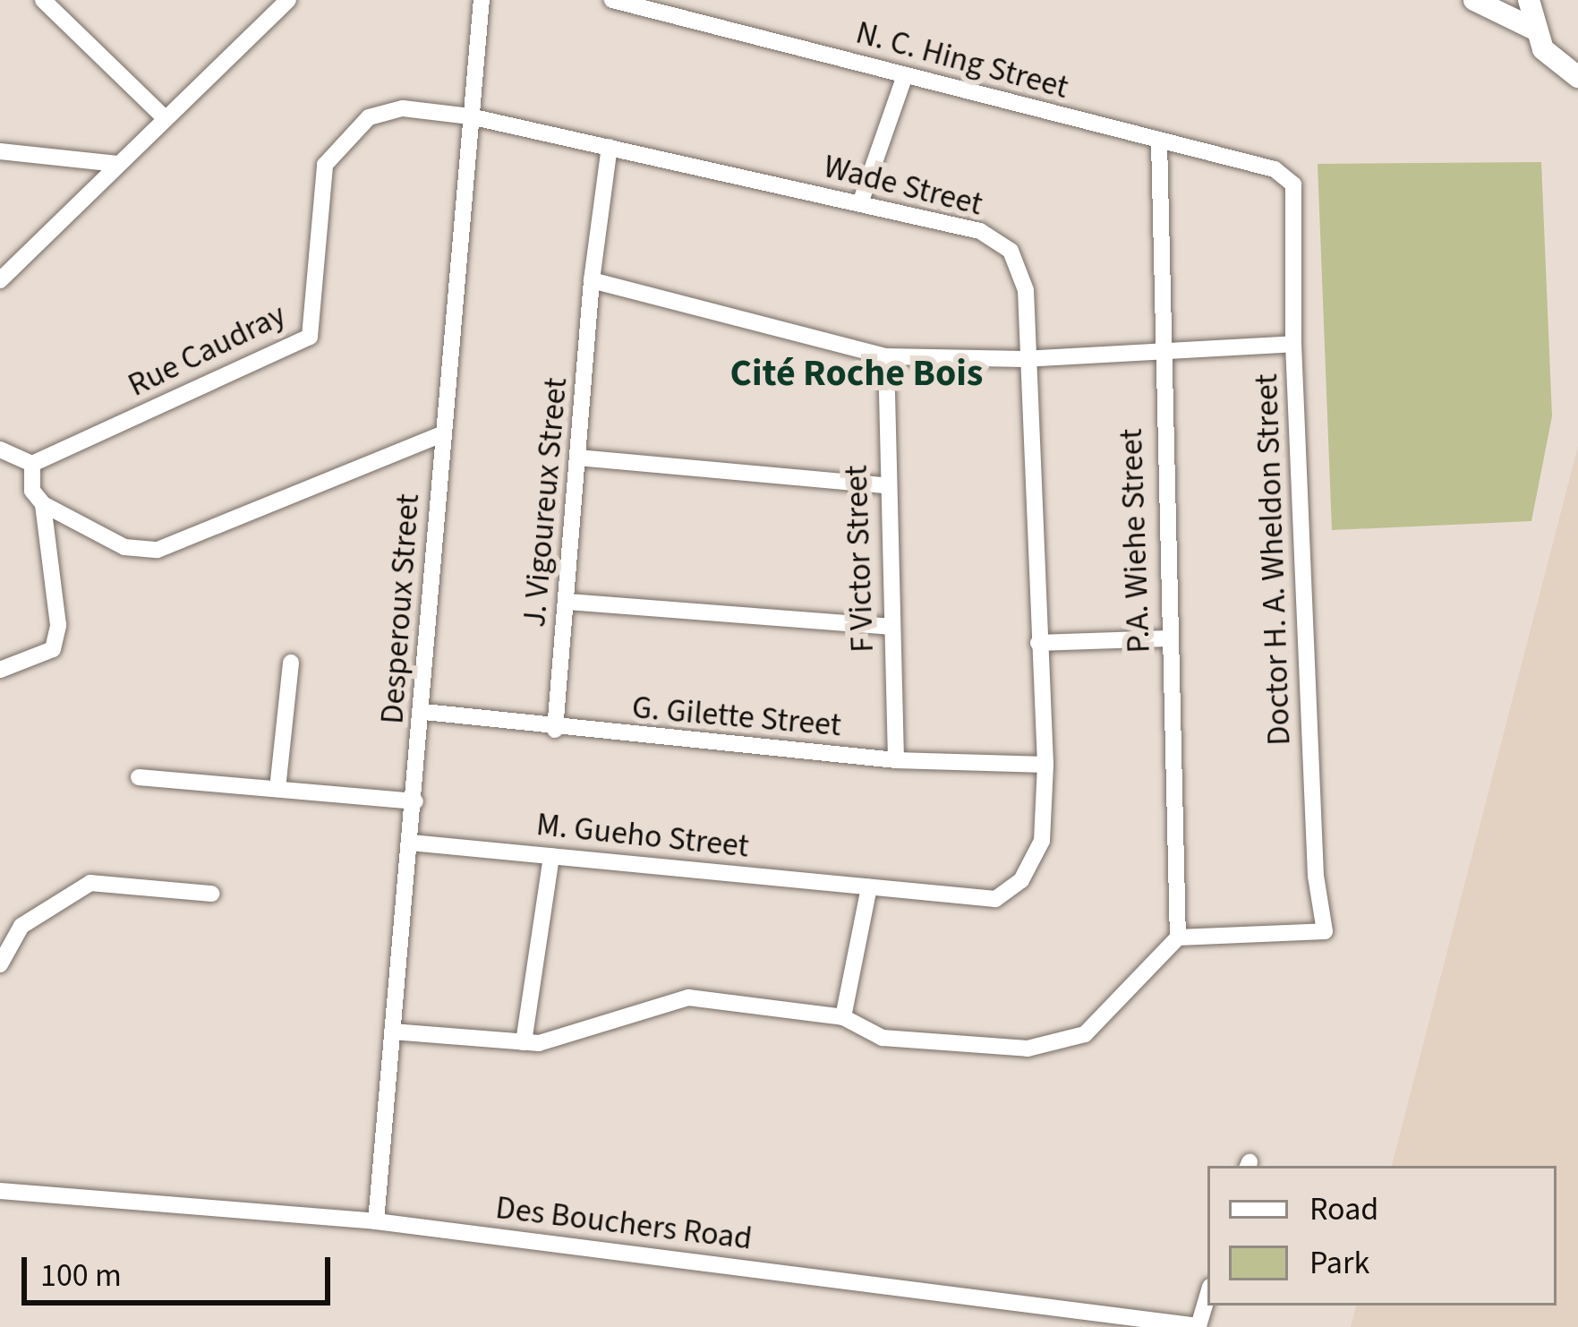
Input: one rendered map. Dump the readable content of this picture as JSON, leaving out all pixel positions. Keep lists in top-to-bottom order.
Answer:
{
  "streets": {
    "street": [
      "N. C. Hing Street",
      "Wade Street",
      "Rue Caudray",
      "J. Vigoureux Street",
      "P.A. Wiehe Street",
      "F Victor Street",
      "Doctor H. A. Wheldon Street",
      "Desperoux Street",
      "G. Gilette Street",
      "M. Gueho Street",
      "Des Bouchers Road"
    ]
  },
  "crossings": [
    ["N. C. Hing Street", "P.A. Wiehe Street"],
    ["N. C. Hing Street", "Doctor H. A. Wheldon Street"],
    ["Wade Street", "Rue Caudray"],
    ["Wade Street", "J. Vigoureux Street"],
    ["Wade Street", "Desperoux Street"],
    ["Wade Street", "G. Gilette Street"],
    ["Wade Street", "M. Gueho Street"],
    ["Rue Caudray", "Desperoux Street"],
    ["J. Vigoureux Street", "G. Gilette Street"],
    ["P.A. Wiehe Street", "Doctor H. A. Wheldon Street"],
    ["F Victor Street", "G. Gilette Street"],
    ["Desperoux Street", "G. Gilette Street"],
    ["Desperoux Street", "M. Gueho Street"],
    ["Desperoux Street", "Des Bouchers Road"]
  ],
  "districts": ["Cité Roche Bois"],
  "legend": ["Road", "Park"],
  "scale_bar": "100 m"
}
